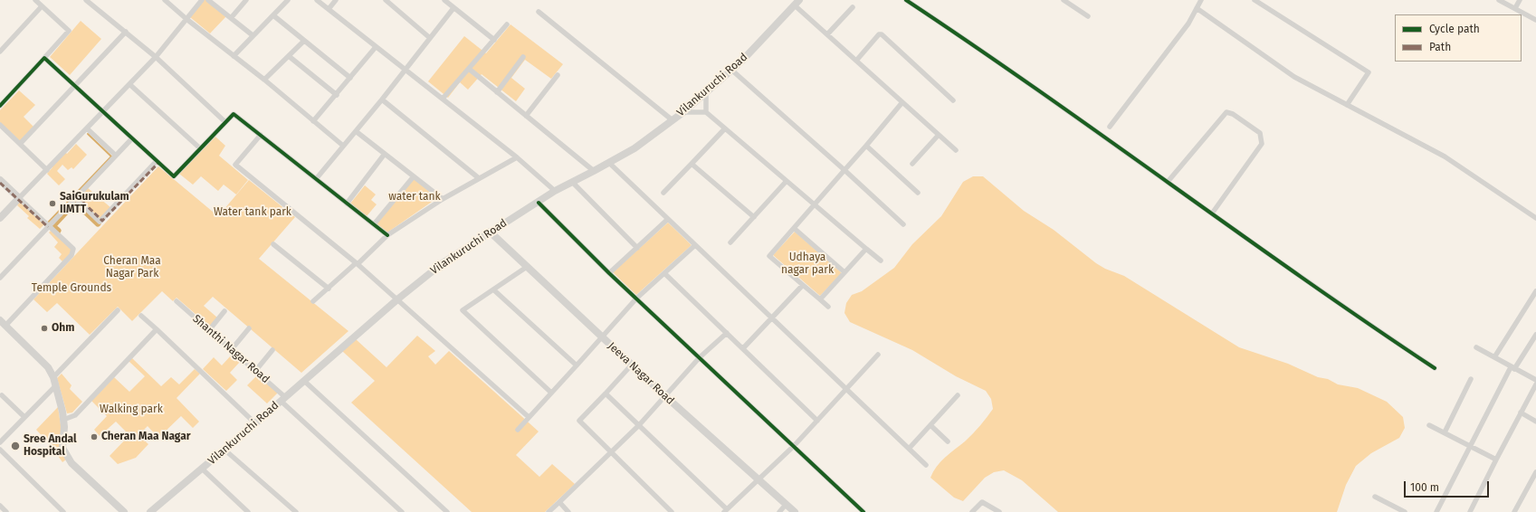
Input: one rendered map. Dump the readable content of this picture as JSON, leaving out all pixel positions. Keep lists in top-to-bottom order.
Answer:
{
  "streets": {
    "main road": ["Vilankuruchi Road", "Jeeva Nagar Road"],
    "street": ["Shanthi Nagar Road"]
  },
  "crossings": [
    ["Vilankuruchi Road", "Shanthi Nagar Road"],
    ["Vilankuruchi Road", "Jeeva Nagar Road"]
  ],
  "parks": [
    "water tank",
    "Water tank park",
    "Udhaya nagar park",
    "Cheran Maa Nagar Park",
    "Temple Grounds",
    "Walking park"
  ],
  "places": [
    "SaiGurukulam IIMTT",
    "Ohm",
    "Cheran Maa Nagar",
    "Sree Andal Hospital"
  ],
  "legend": ["Cycle path", "Path"],
  "scale_bar": "100 m"
}
